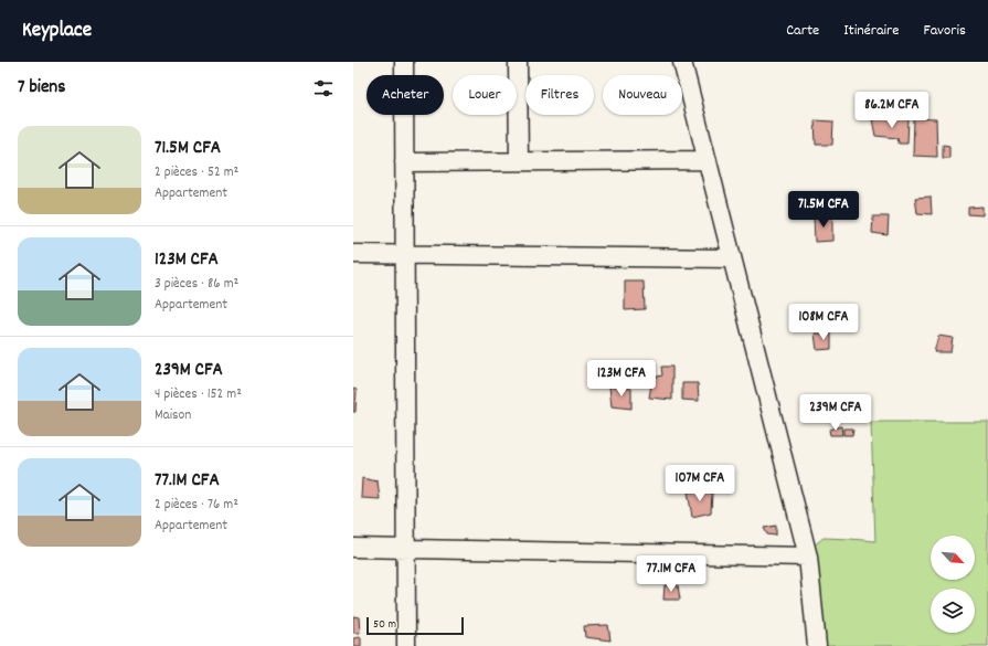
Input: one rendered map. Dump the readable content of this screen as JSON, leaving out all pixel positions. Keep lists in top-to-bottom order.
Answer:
{
  "scale_bar": "50 m",
  "north": "bottom right",
  "page": {
    "header": "Keyplace",
    "nav": ["Carte", "Itinéraire", "Favoris"],
    "heading": "7 biens",
    "chip": [
      "Acheter",
      "Louer",
      "Filtres",
      "Nouveau"
    ],
    "price": [
      "86.2M CFA",
      "71.5M CFA",
      "108M CFA",
      "123M CFA",
      "239M CFA",
      "107M CFA",
      "77.1M CFA"
    ],
    "list": [
      {
        "name": "71.5M CFA",
        "note": "2 pièces · 52 m² · Appartement"
      },
      {
        "name": "123M CFA",
        "note": "3 pièces · 86 m² · Appartement"
      },
      {
        "name": "239M CFA",
        "note": "4 pièces · 152 m² · Maison"
      },
      {
        "name": "77.1M CFA",
        "note": "2 pièces · 76 m² · Appartement"
      }
    ],
    "scale": "50 m"
  }
}
